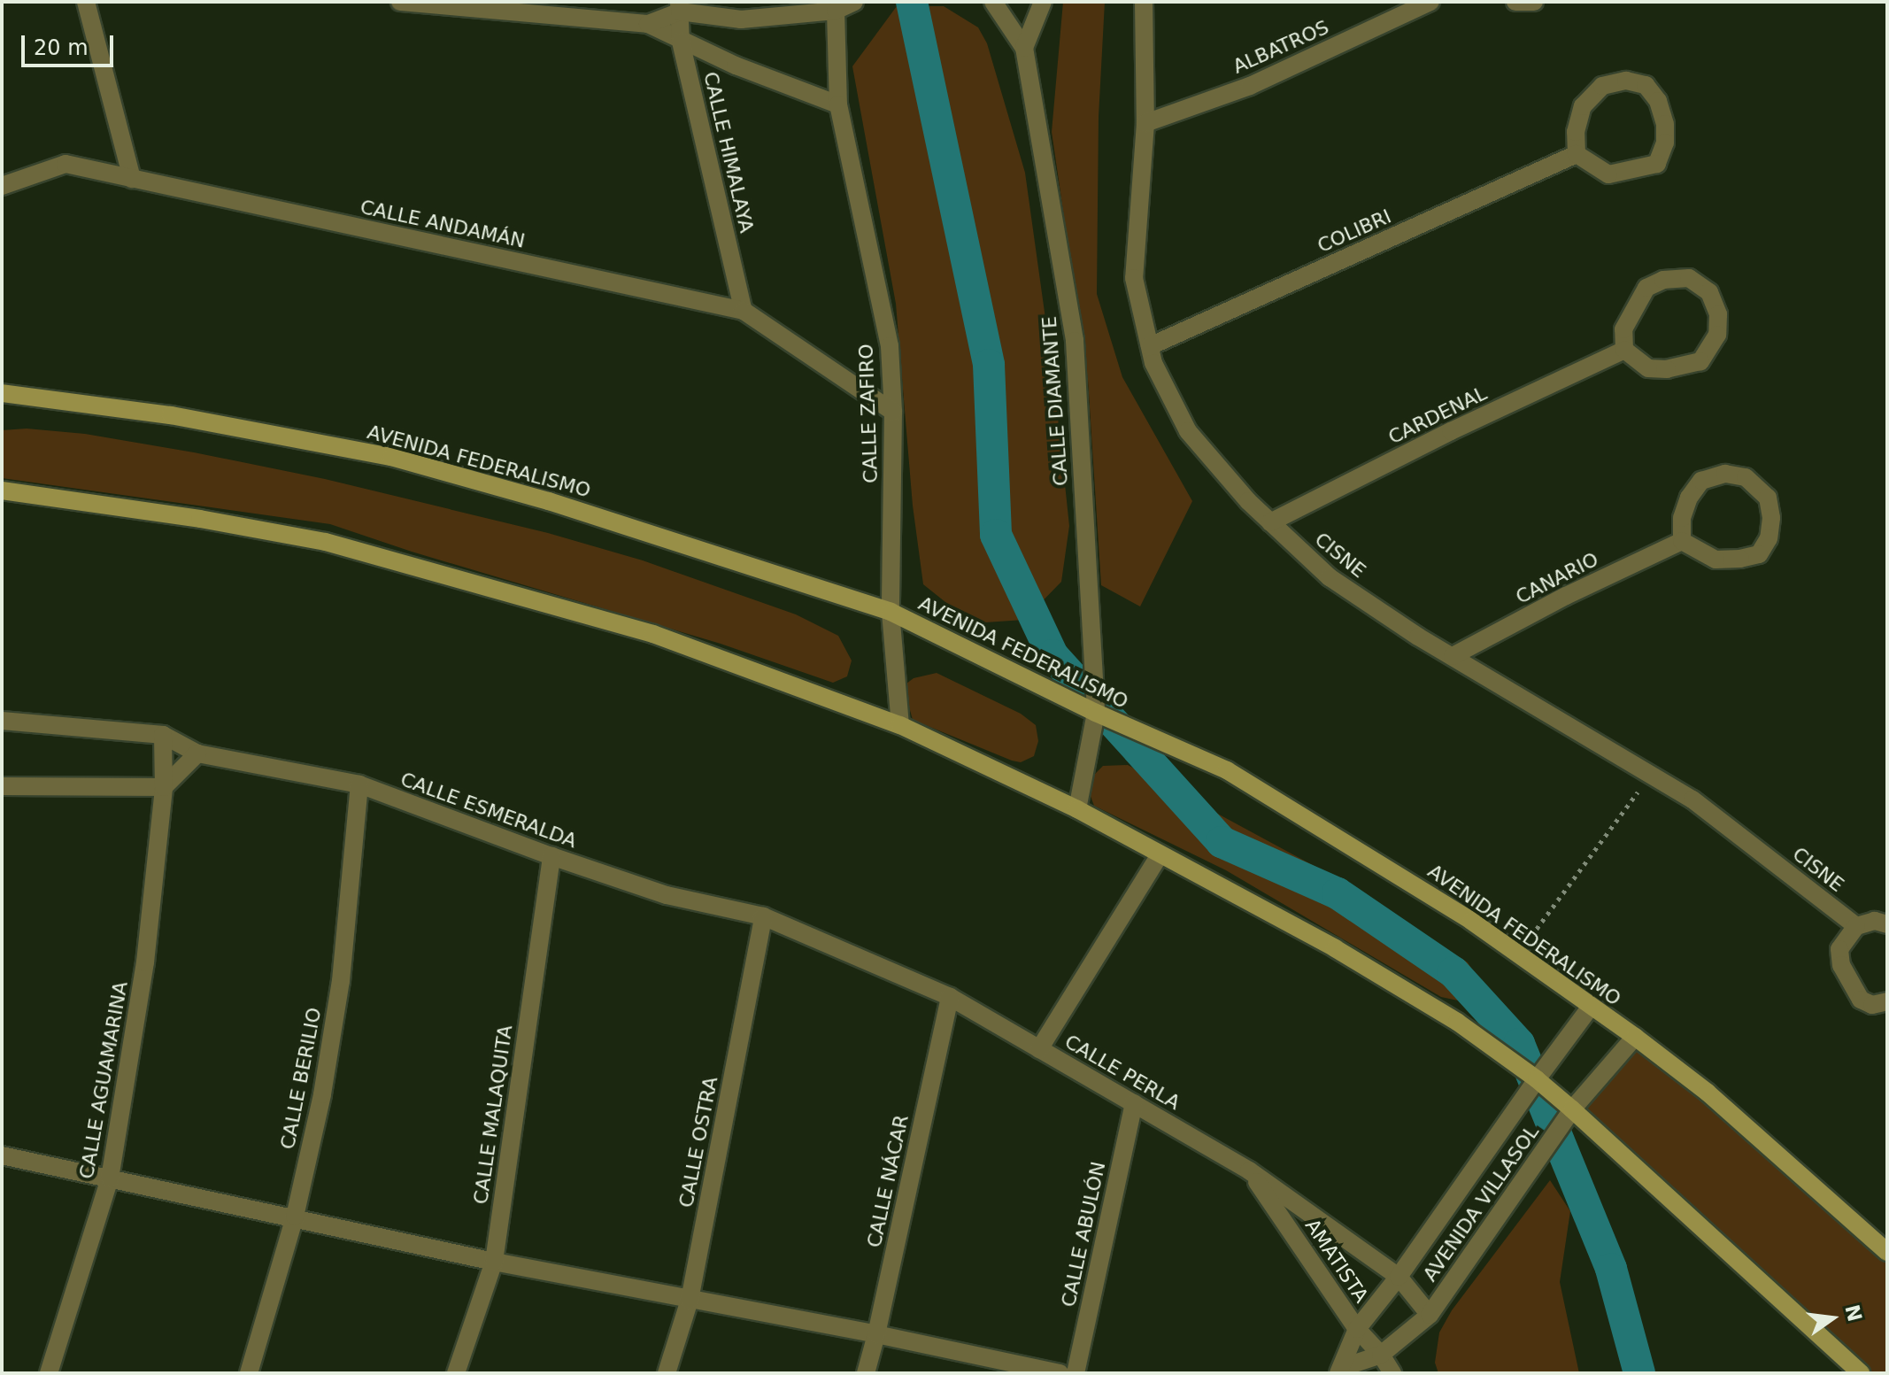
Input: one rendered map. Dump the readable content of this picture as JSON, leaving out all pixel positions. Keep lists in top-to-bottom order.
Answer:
{
  "streets": {
    "street": [
      "ALBATROS",
      "CALLE HIMALAYA",
      "CALLE ANDAMÁN",
      "COLIBRI",
      "CALLE DIAMANTE",
      "CALLE ZAFIRO",
      "CARDENAL",
      "AVENIDA FEDERALISMO",
      "CISNE",
      "CANARIO",
      "CALLE ESMERALDA",
      "CALLE PERLA",
      "CALLE BERILIO",
      "CALLE AGUAMARINA",
      "CALLE MALAQUITA",
      "CALLE OSTRA",
      "CALLE NÁCAR",
      "AVENIDA VILLASOL",
      "CALLE ABULÓN",
      "AMATISTA"
    ]
  },
  "crossings": [
    ["ALBATROS", "CISNE"],
    ["CALLE HIMALAYA", "CALLE ANDAMÁN"],
    ["COLIBRI", "CISNE"],
    ["CALLE DIAMANTE", "AVENIDA FEDERALISMO"],
    ["CALLE ZAFIRO", "AVENIDA FEDERALISMO"],
    ["CARDENAL", "CISNE"],
    ["AVENIDA FEDERALISMO", "AVENIDA VILLASOL"],
    ["CISNE", "CANARIO"],
    ["CALLE ESMERALDA", "CALLE PERLA"],
    ["CALLE ESMERALDA", "CALLE BERILIO"],
    ["CALLE ESMERALDA", "CALLE AGUAMARINA"],
    ["CALLE ESMERALDA", "CALLE MALAQUITA"],
    ["CALLE ESMERALDA", "CALLE OSTRA"],
    ["CALLE PERLA", "CALLE OSTRA"],
    ["CALLE PERLA", "CALLE NÁCAR"],
    ["CALLE PERLA", "AVENIDA VILLASOL"],
    ["CALLE PERLA", "CALLE ABULÓN"],
    ["CALLE PERLA", "AMATISTA"],
    ["AVENIDA VILLASOL", "AMATISTA"]
  ],
  "scale_bar": "20 m",
  "north": "right"
}
